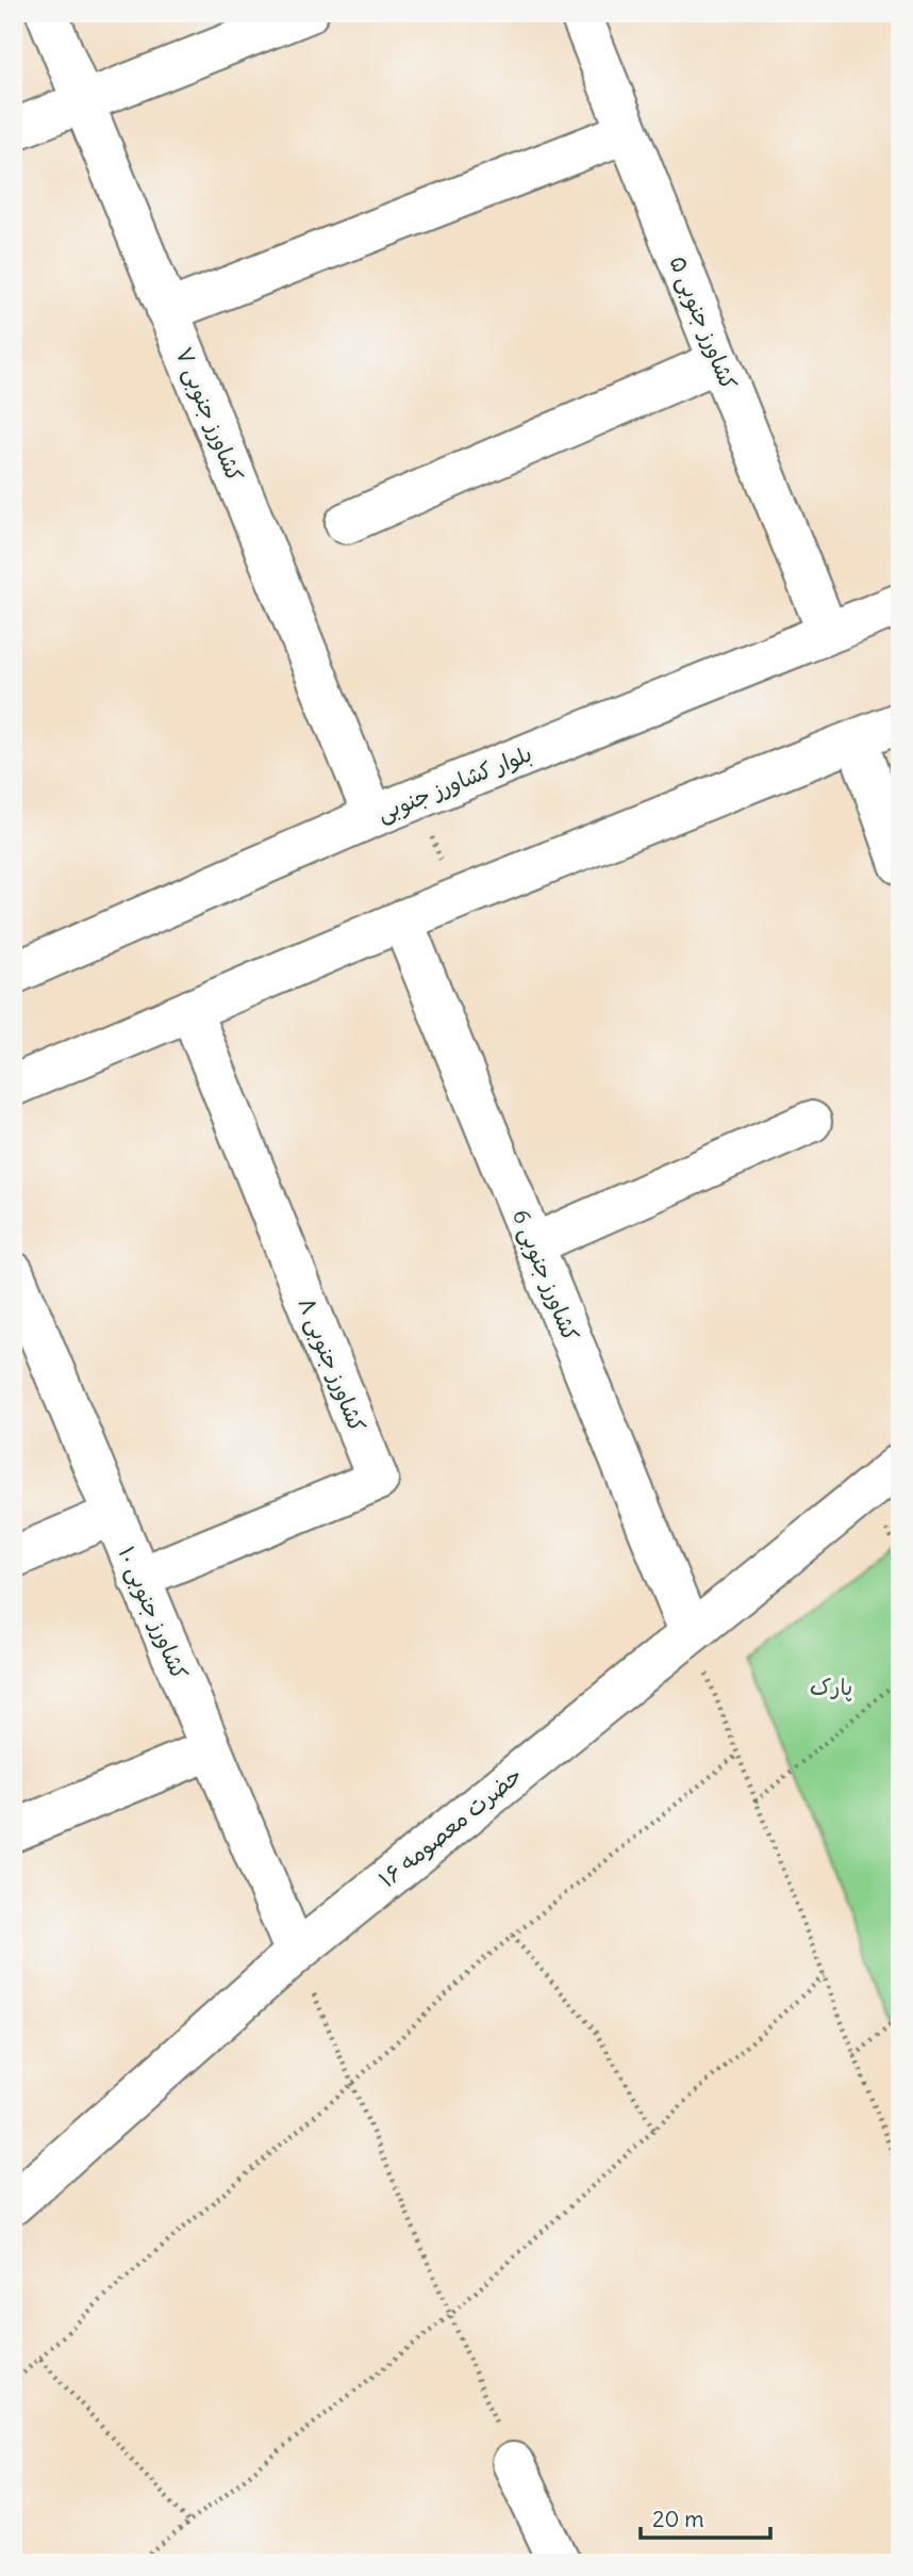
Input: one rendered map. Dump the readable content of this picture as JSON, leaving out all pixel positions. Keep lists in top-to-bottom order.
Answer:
{
  "streets": {
    "street": [
      "کشاورز جنوبی ۵",
      "کشاورز جنوبی ۷",
      "بلوار کشاورز جنوبی",
      "کشاورز جنوبی 6",
      "کشاورز جنوبی ۸",
      "کشاورز جنوبی ۱۰",
      "حضرت معصومه ۱۶"
    ]
  },
  "crossings": [
    ["کشاورز جنوبی ۵", "بلوار کشاورز جنوبی"],
    ["کشاورز جنوبی ۷", "بلوار کشاورز جنوبی"],
    ["کشاورز جنوبی 6", "حضرت معصومه ۱۶"],
    ["کشاورز جنوبی ۸", "کشاورز جنوبی ۱۰"],
    ["کشاورز جنوبی ۱۰", "حضرت معصومه ۱۶"]
  ],
  "parks": ["پارک"],
  "scale_bar": "20 m"
}
